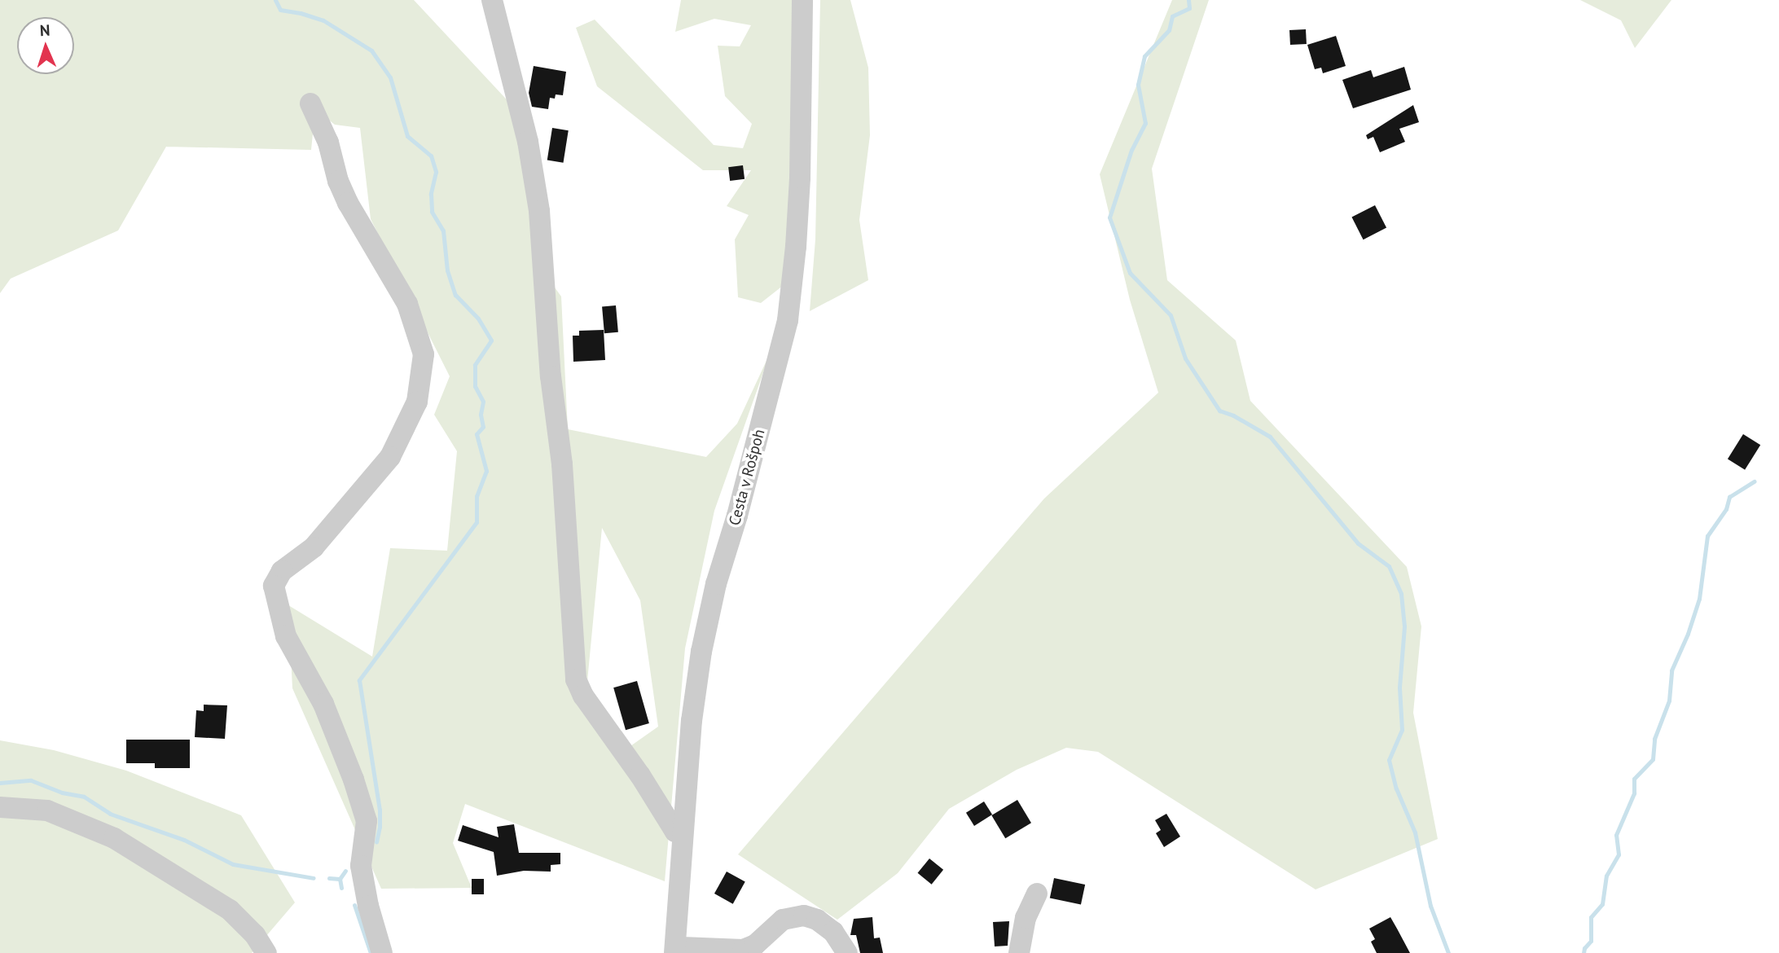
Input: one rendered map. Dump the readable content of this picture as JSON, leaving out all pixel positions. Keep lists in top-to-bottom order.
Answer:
{
  "streets": {
    "street": ["Cesta v Rošpoh"]
  },
  "north": "top"
}
